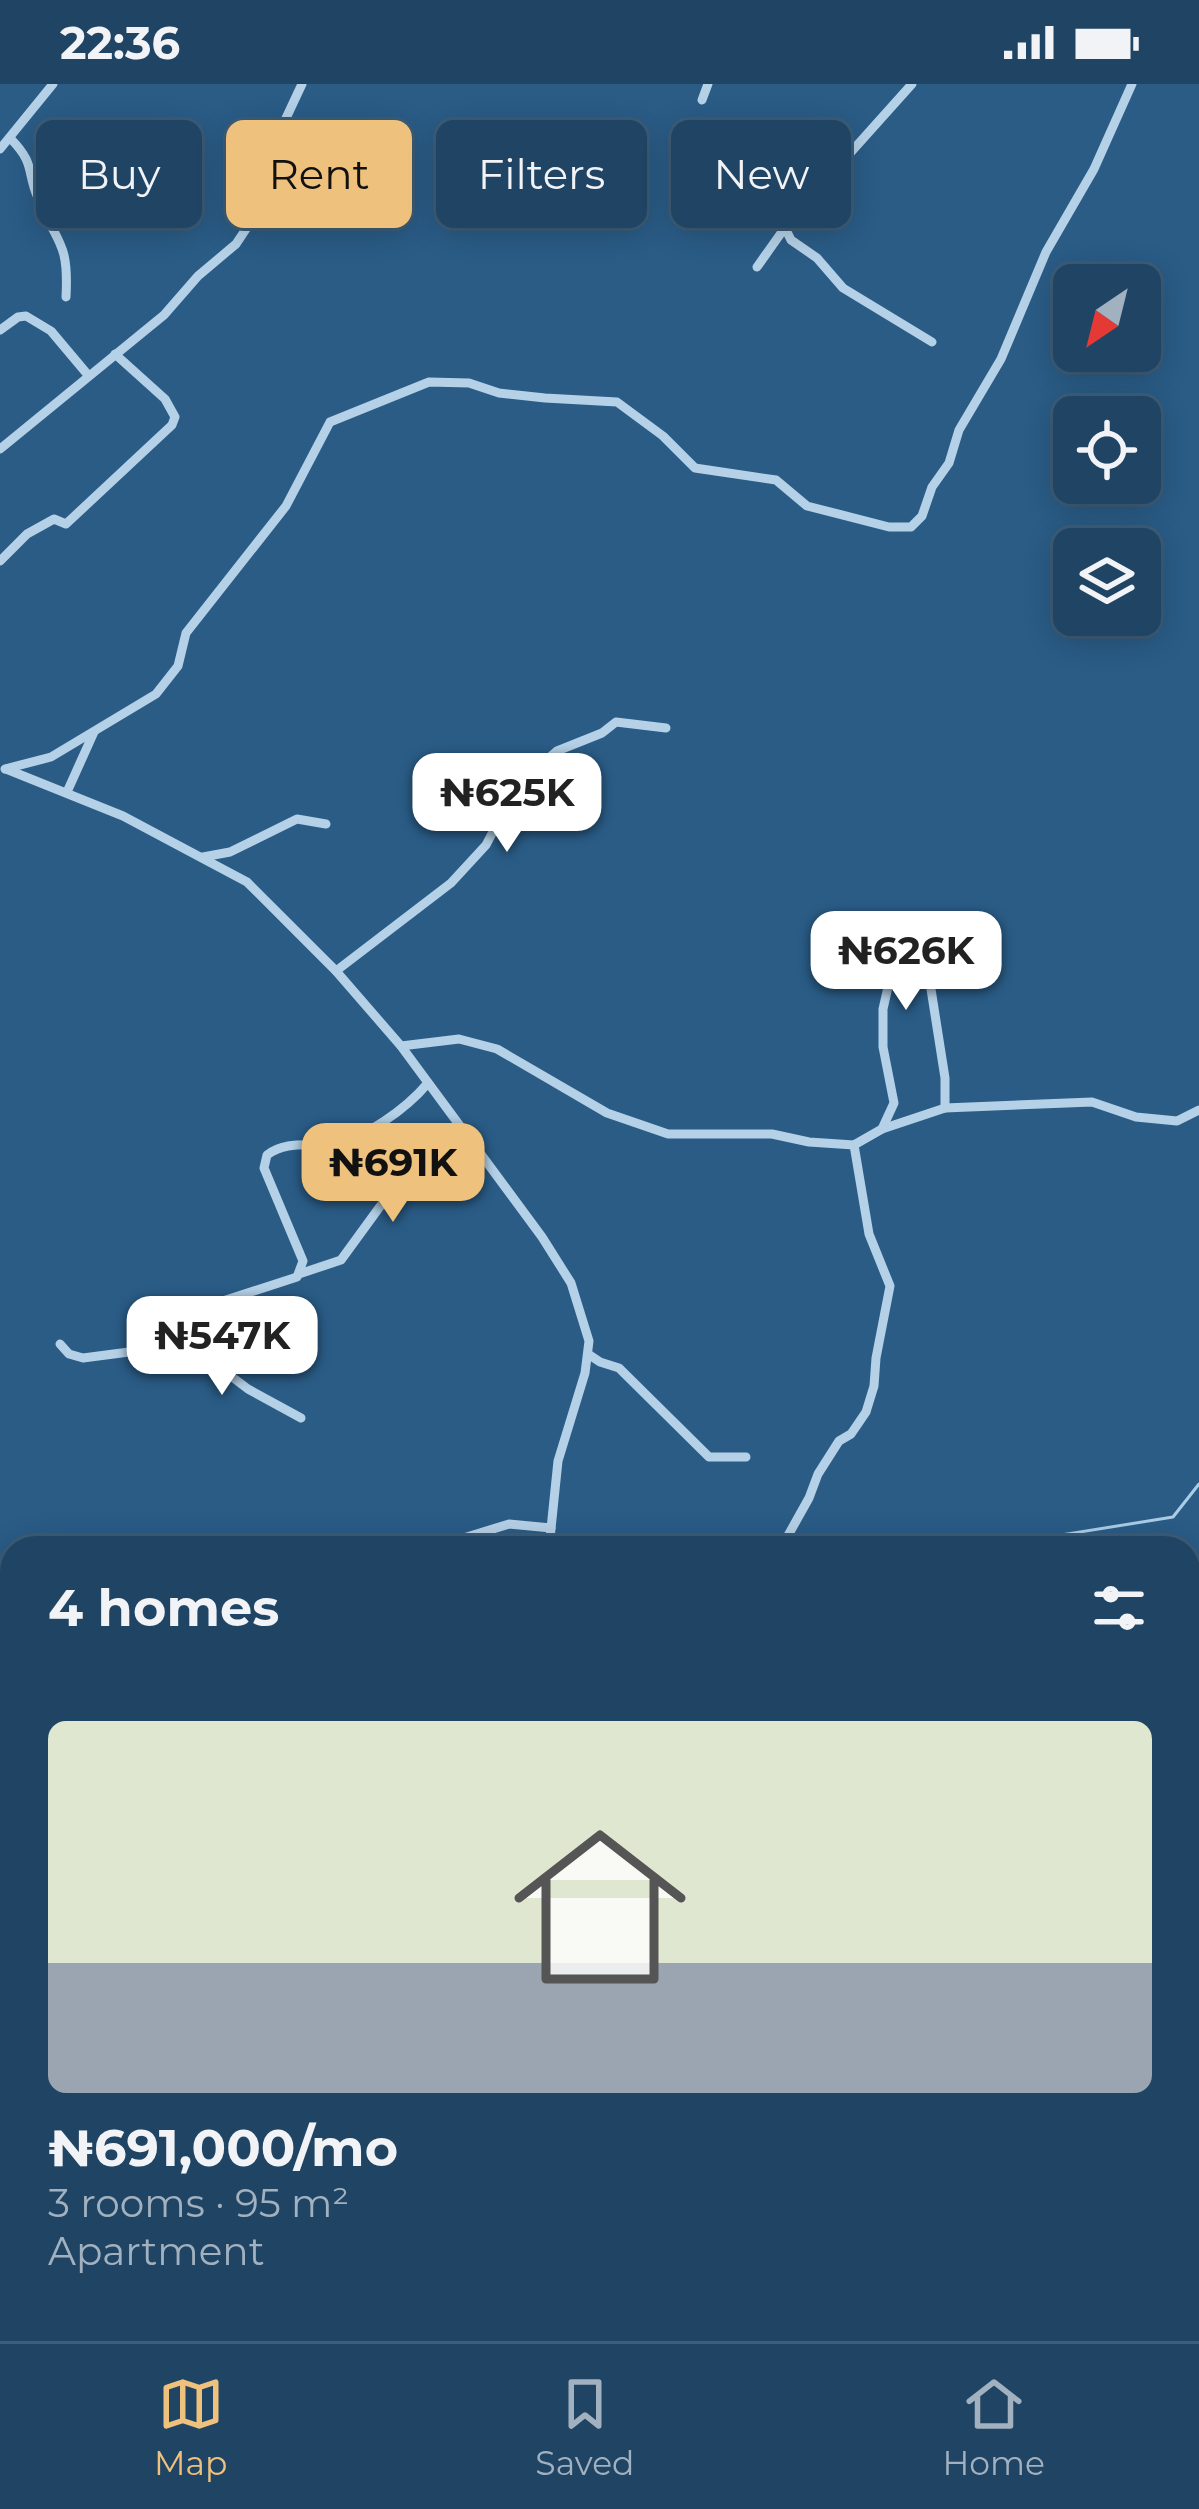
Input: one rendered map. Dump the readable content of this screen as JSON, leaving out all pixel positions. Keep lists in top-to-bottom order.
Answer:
{
  "north": "bottom left",
  "page": {
    "status": "22:36",
    "chip": [
      "Buy",
      "Rent",
      "Filters",
      "New"
    ],
    "price": [
      "₦625K",
      "₦626K",
      "₦691K",
      "₦547K"
    ],
    "heading": "4 homes",
    "list": [
      {
        "name": "₦691,000/mo",
        "note": "3 rooms · 95 m² · Apartment"
      }
    ],
    "tabs": ["Map", "Saved", "Home"]
  }
}
